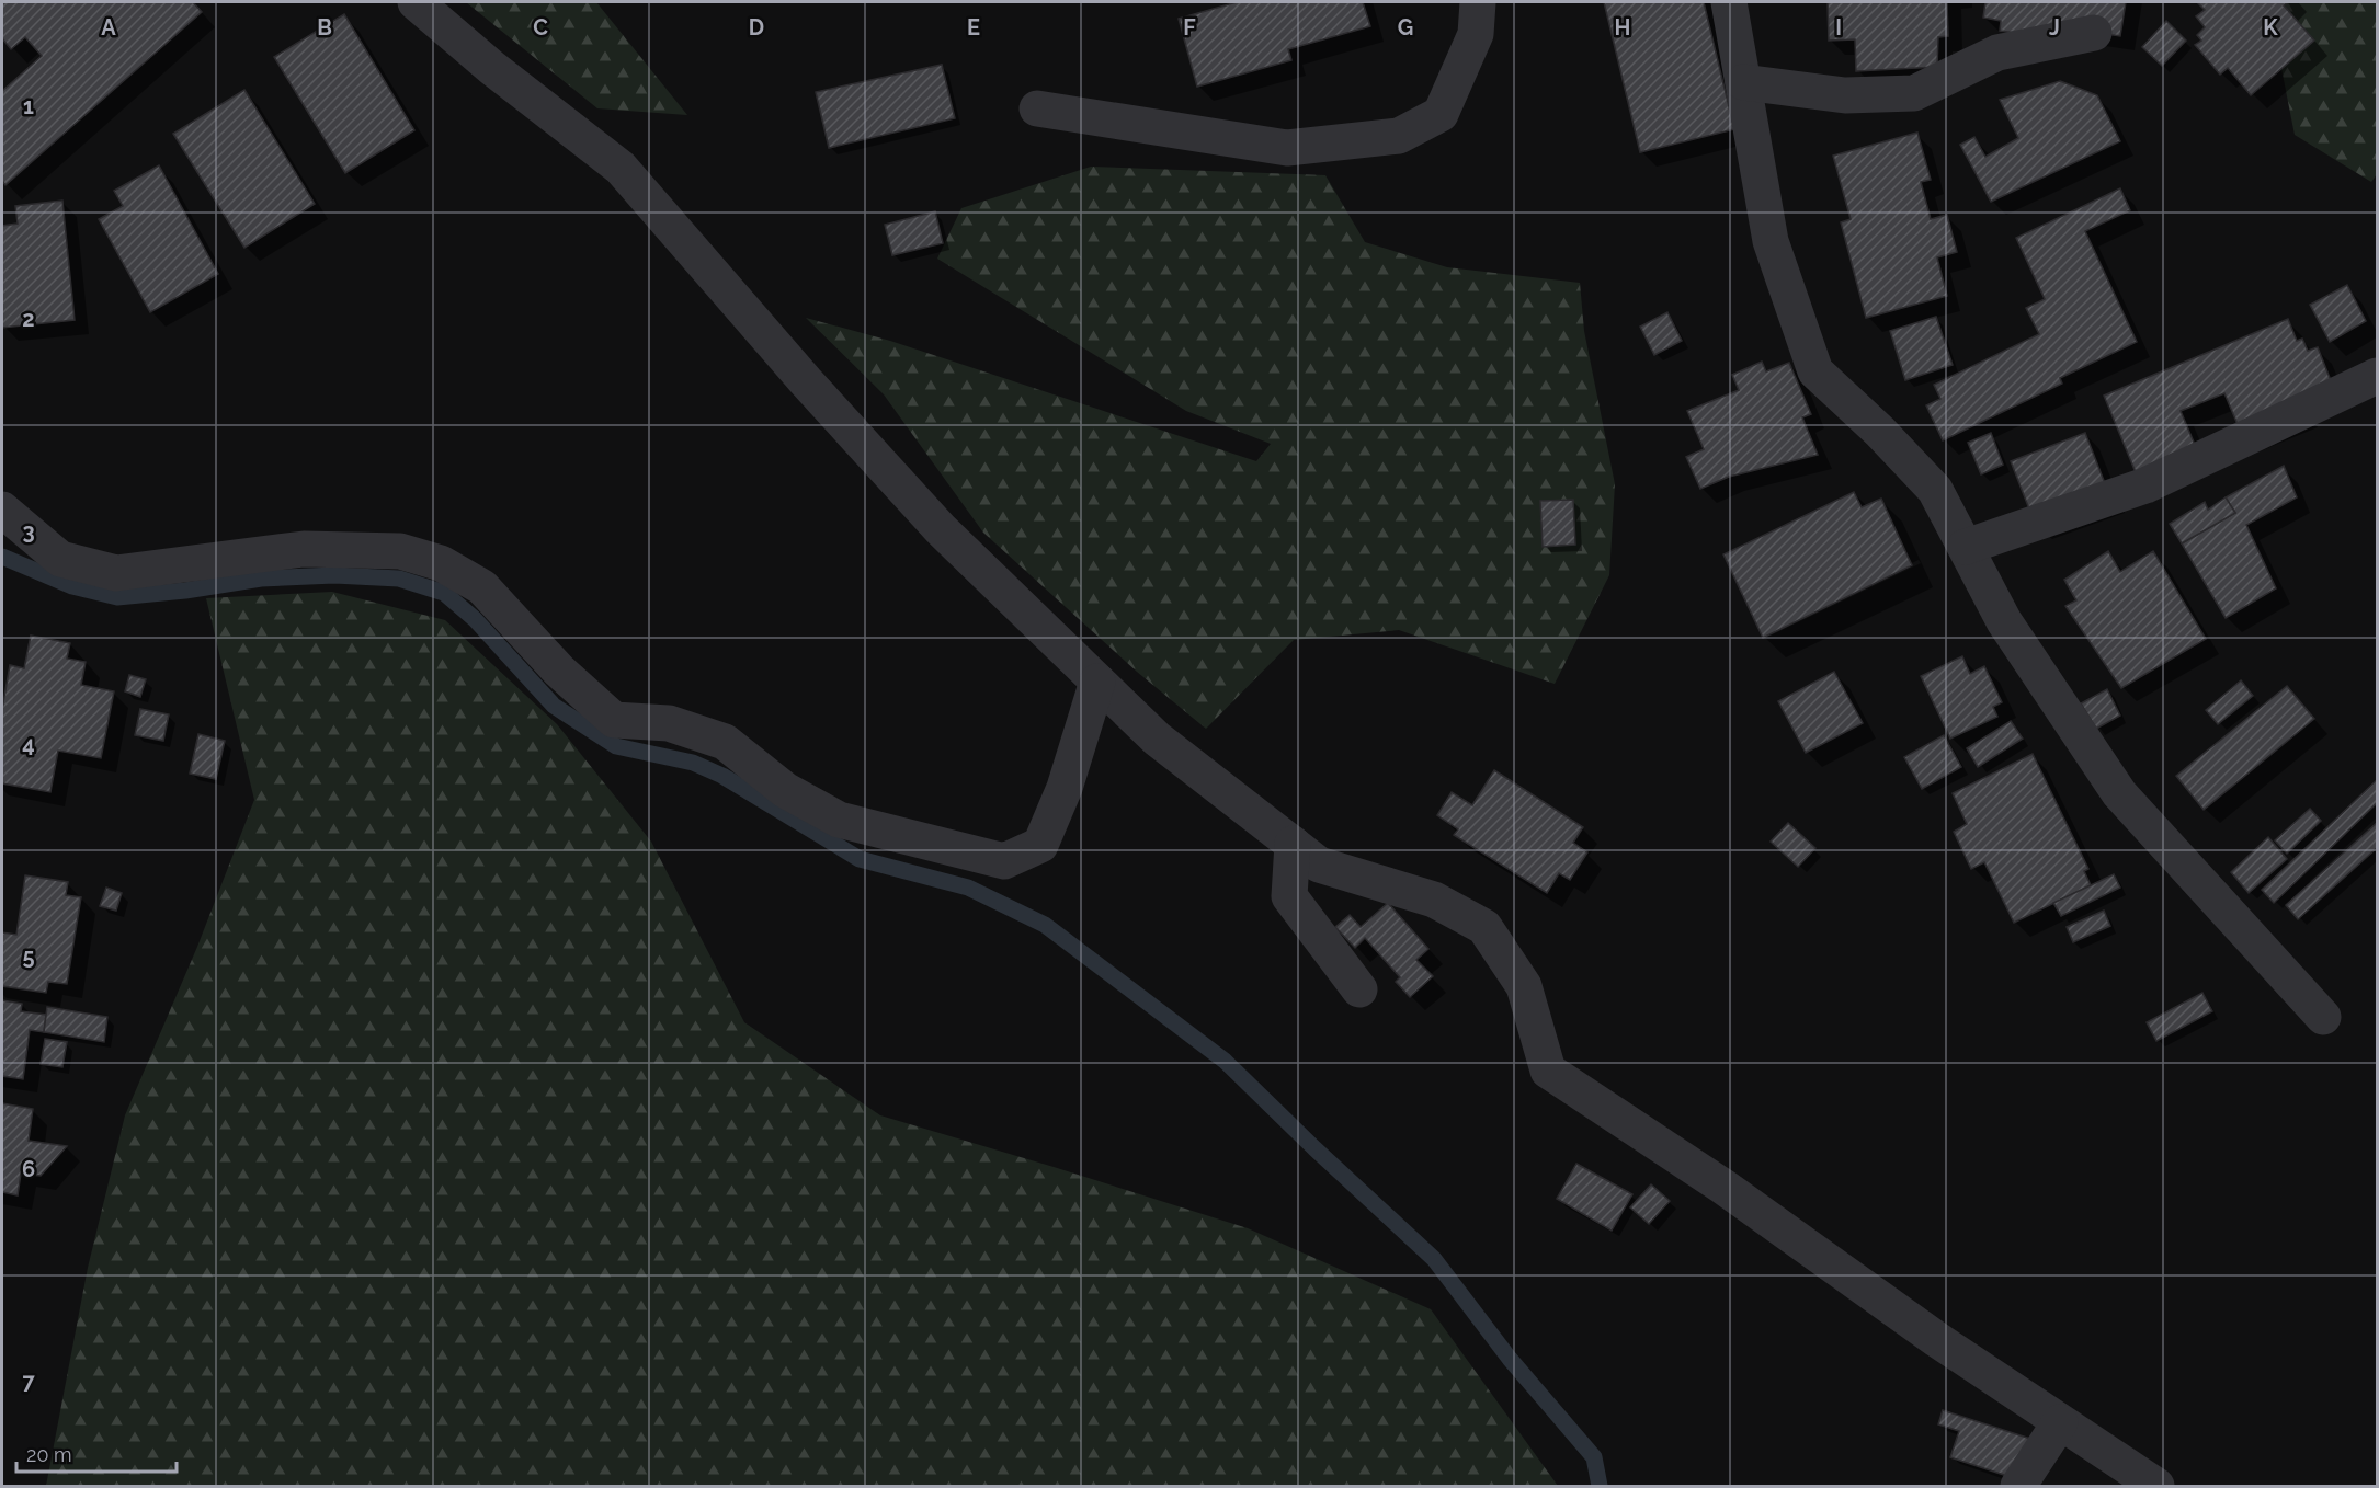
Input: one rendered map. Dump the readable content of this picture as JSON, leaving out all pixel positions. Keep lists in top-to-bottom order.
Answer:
{
  "scale_bar": "20 m",
  "grid": {
    "columns": [
      "A",
      "B",
      "C",
      "D",
      "E",
      "F",
      "G",
      "H",
      "I",
      "J",
      "K"
    ],
    "rows": [
      "1",
      "2",
      "3",
      "4",
      "5",
      "6",
      "7"
    ]
  }
}
